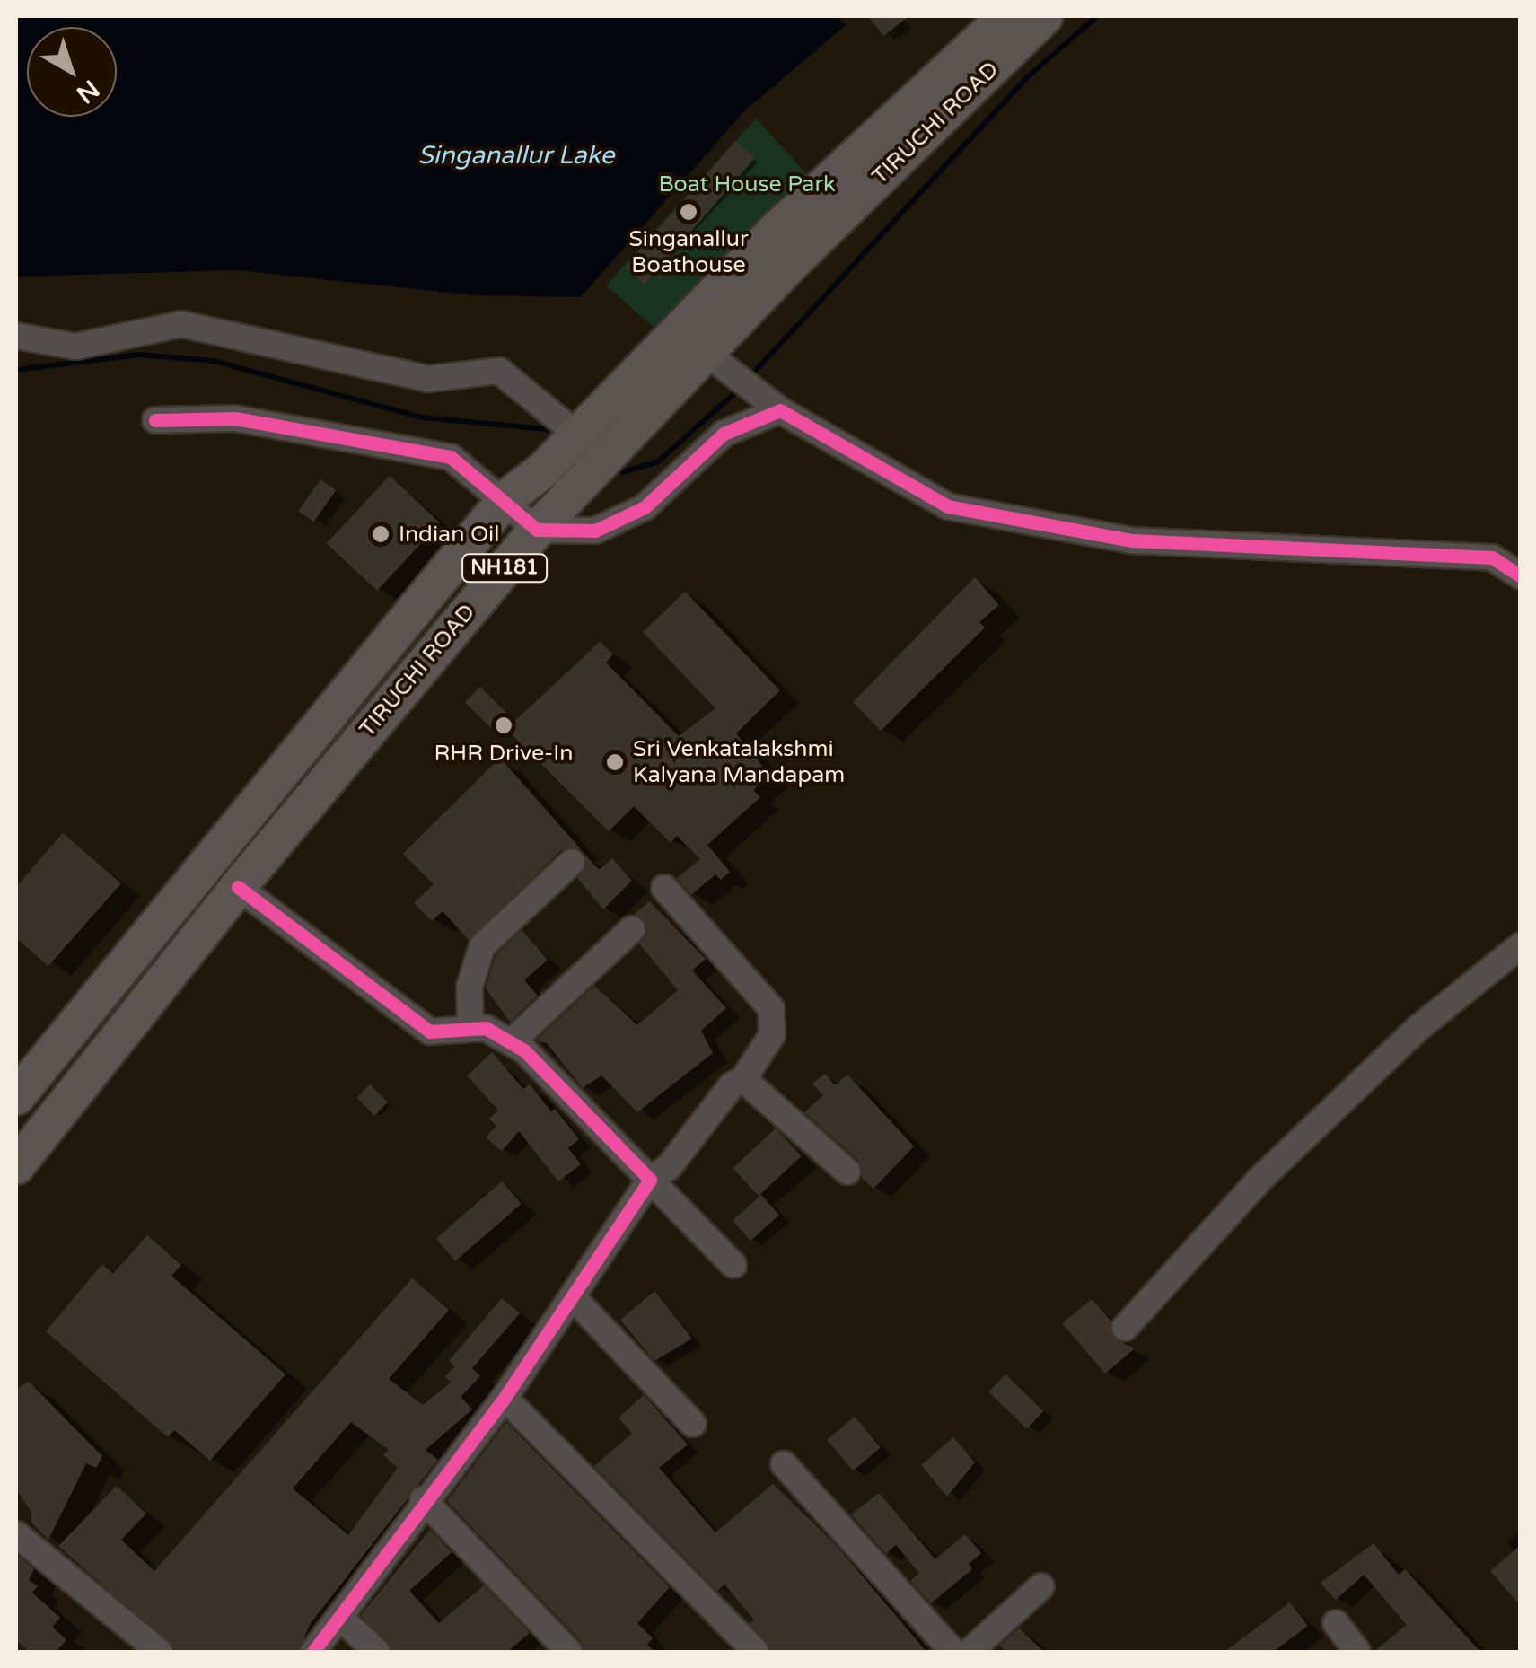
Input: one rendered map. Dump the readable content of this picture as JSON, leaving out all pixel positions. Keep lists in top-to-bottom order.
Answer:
{
  "streets": {
    "highway": ["TIRUCHI ROAD", "NH181"]
  },
  "water": ["Singanallur Lake"],
  "parks": ["Boat House Park"],
  "places": [
    "Singanallur Boathouse",
    "Indian Oil",
    "RHR Drive-In",
    "Sri Venkatalakshmi Kalyana Mandapam"
  ],
  "north": "bottom right"
}
